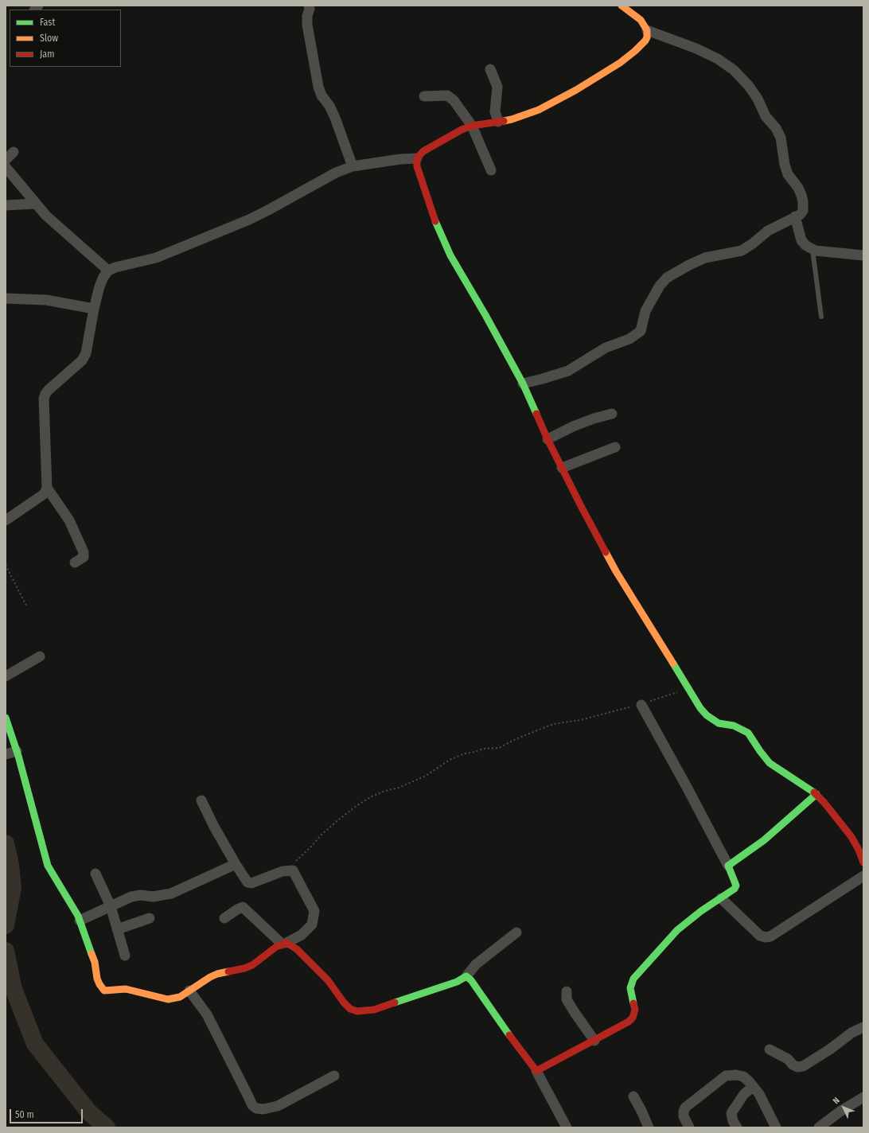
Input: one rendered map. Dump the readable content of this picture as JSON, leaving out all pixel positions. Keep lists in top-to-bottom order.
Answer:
{
  "legend": ["Fast", "Slow", "Jam"],
  "scale_bar": "50 m",
  "north": "top left"
}
